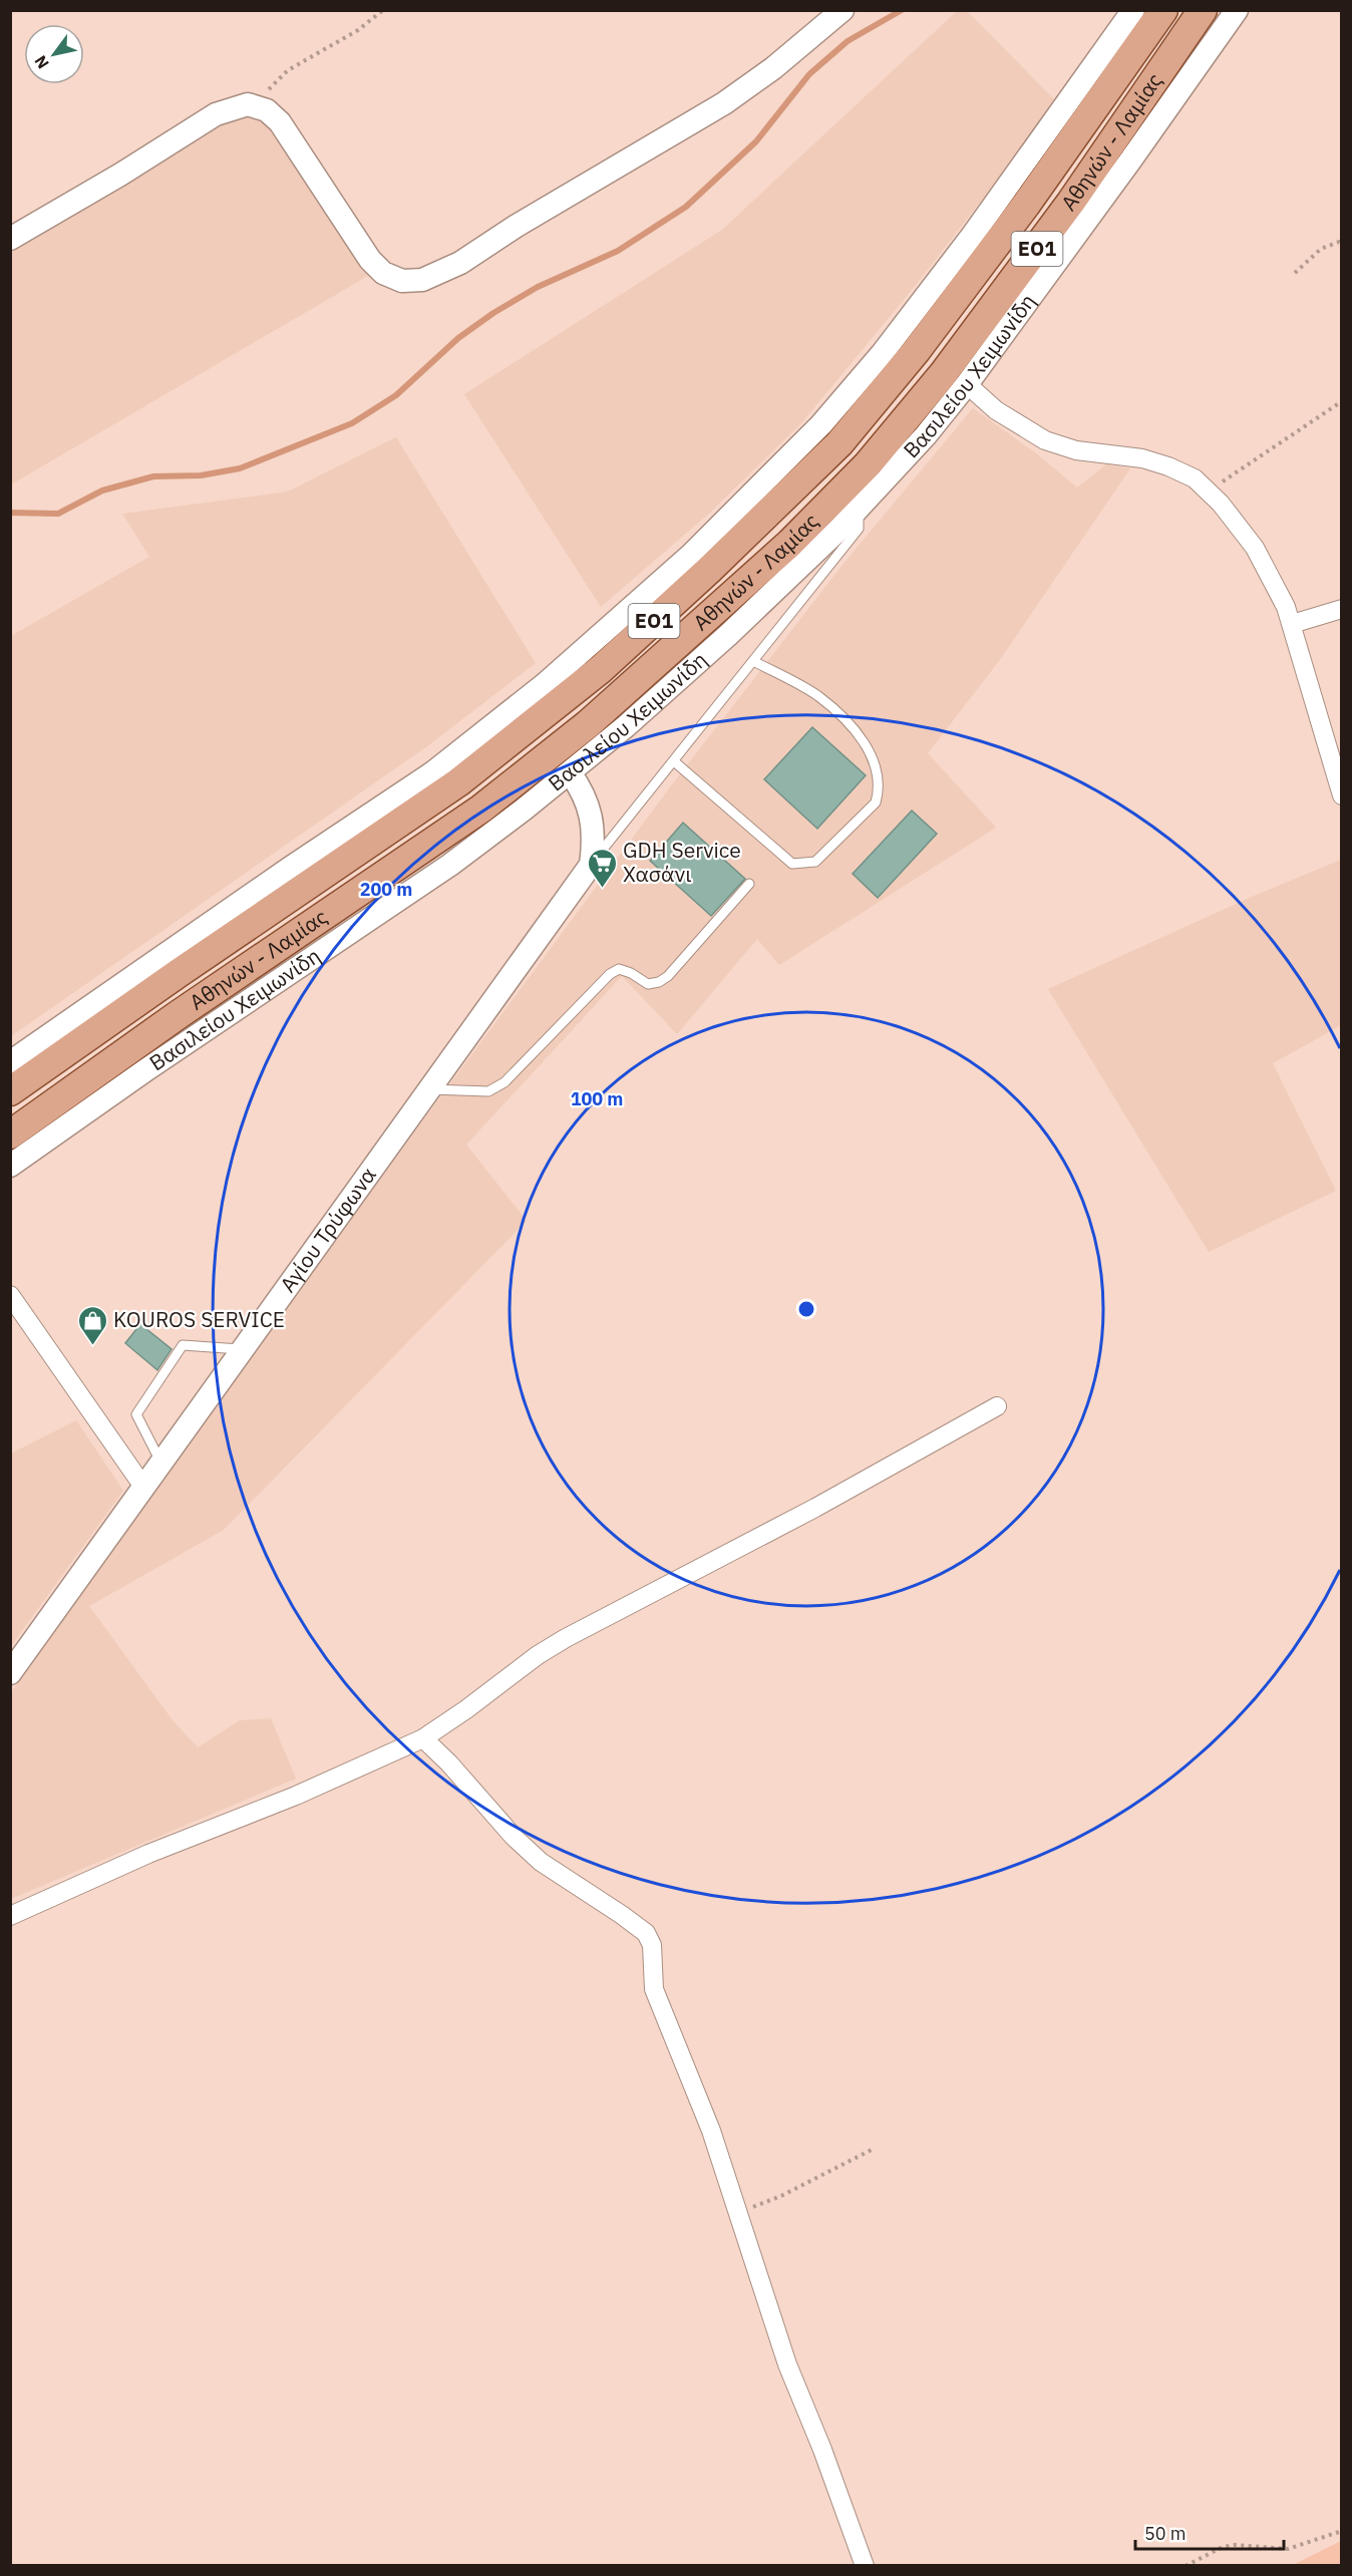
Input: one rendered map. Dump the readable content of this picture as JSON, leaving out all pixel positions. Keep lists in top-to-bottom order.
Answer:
{
  "streets": {
    "main road": ["Αθηνών - Λαμίας", "ΕΟ1"],
    "street": ["Βασιλείου Χειμωνίδη", "Αγίου Τρύφωνα"]
  },
  "crossings": [
    ["Βασιλείου Χειμωνίδη", "Αγίου Τρύφωνα"]
  ],
  "places": {
    "supermarket": ["GDH Service Χασάνι"],
    "shop": ["KOUROS SERVICE"]
  },
  "scale_bar": "50 m",
  "north": "bottom left",
  "rings": ["200 m", "100 m"]
}
